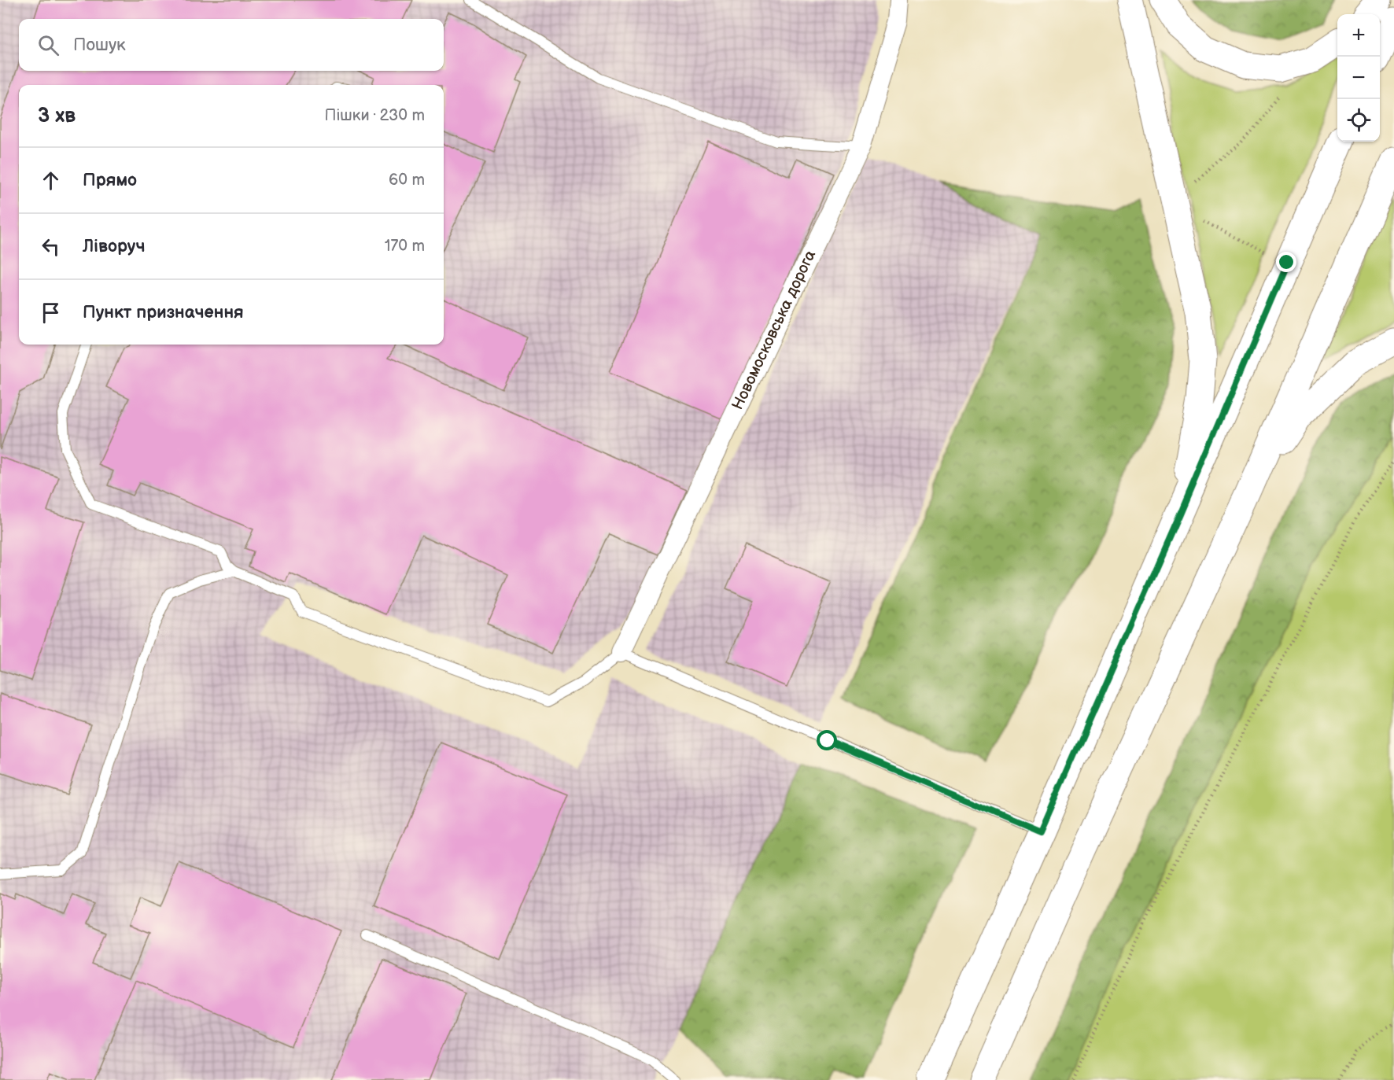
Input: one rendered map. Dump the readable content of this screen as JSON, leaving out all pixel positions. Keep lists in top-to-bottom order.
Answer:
{
  "streets": {
    "street": ["Новомосковська дорога"]
  },
  "page": {
    "map_buttons": ["+", "−"],
    "search": "Пошук",
    "heading": ["3 хв", "Пішки · 230 m"],
    "list": [
      ["Прямо", "60 m"],
      ["Ліворуч", "170 m"],
      "Пункт призначення"
    ]
  }
}
